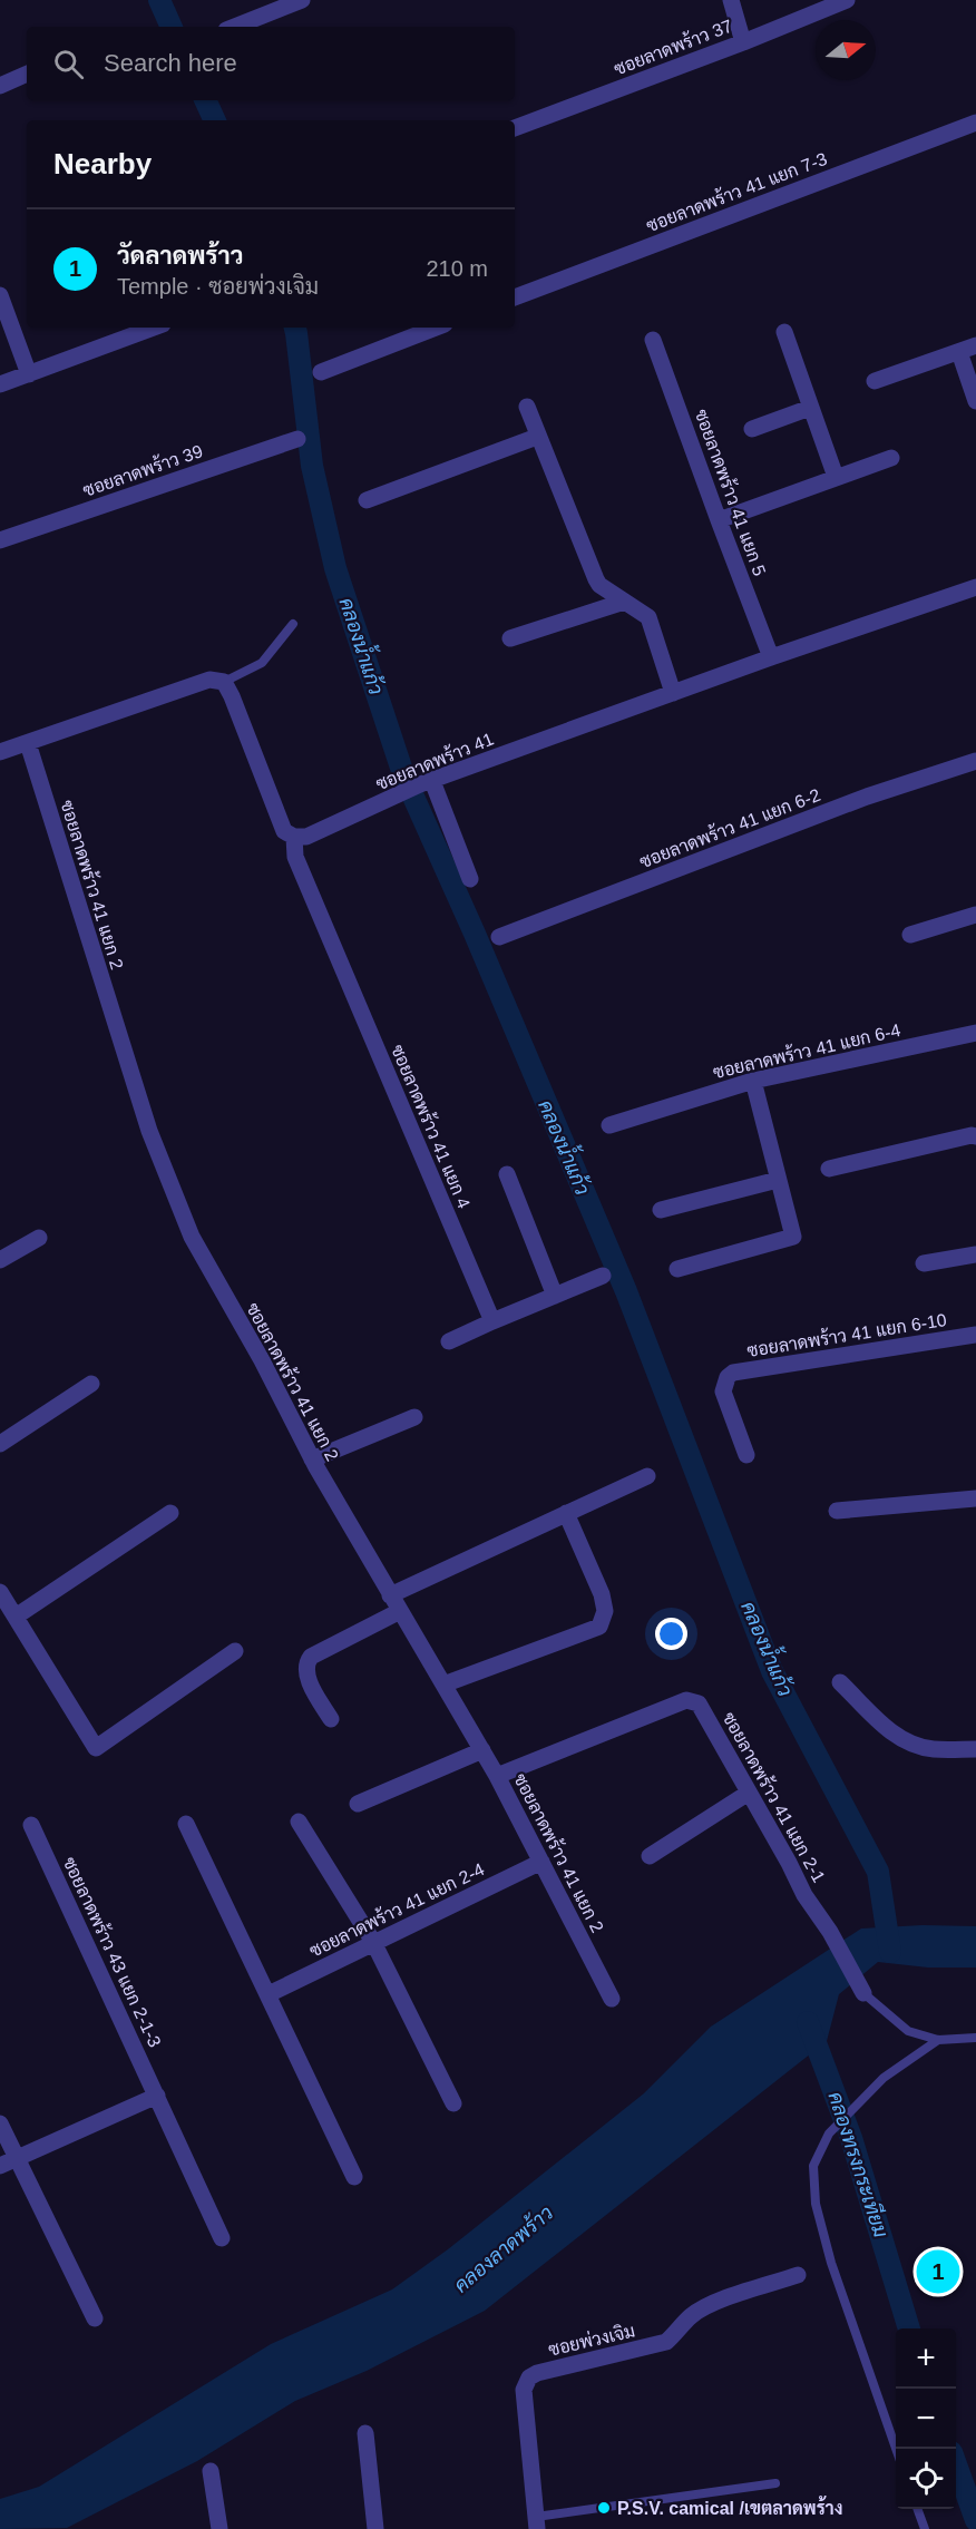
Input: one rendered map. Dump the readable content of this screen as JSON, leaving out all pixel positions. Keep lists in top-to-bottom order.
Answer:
{
  "streets": {
    "street": [
      "ซอยลาดพร้าว 37",
      "ซอยลาดพร้าว 41 แยก 7-3",
      "ซอยลาดพร้าว 39",
      "ซอยลาดพร้าว 41 แยก 5",
      "ซอยลาดพร้าว 41",
      "ซอยลาดพร้าว 41 แยก 6-2",
      "ซอยลาดพร้าว 41 แยก 2",
      "ซอยลาดพร้าว 41 แยก 6-4",
      "ซอยลาดพร้าว 41 แยก 4",
      "ซอยลาดพร้าว 41 แยก 6-10",
      "ซอยลาดพร้าว 41 แยก 2-1",
      "ซอยลาดพร้าว 41 แยก 2-4",
      "ซอยลาดพร้าว 43 แยก 2-1-3",
      "ซอยพ่วงเจิม"
    ]
  },
  "crossings": [
    ["ซอยลาดพร้าว 41 แยก 5", "ซอยลาดพร้าว 41"],
    ["ซอยลาดพร้าว 41", "ซอยลาดพร้าว 41 แยก 4"],
    ["ซอยลาดพร้าว 41 แยก 2", "ซอยลาดพร้าว 41 แยก 2-1"],
    ["ซอยลาดพร้าว 41 แยก 2", "ซอยลาดพร้าว 41 แยก 2-4"]
  ],
  "water": ["คลองน้ำแก้ว", "คลองทรงกระเทียม", "คลองลาดพร้าว"],
  "places": ["P.S.V. camical /เขตลาดพร้าง"],
  "north": "right",
  "page": {
    "search": "Search here",
    "heading": "Nearby",
    "list": [
      {
        "mark": "1",
        "name": "วัดลาดพร้าว",
        "note": "Temple · ซอยพ่วงเจิม",
        "value": "210 m"
      }
    ],
    "pins": "1",
    "map_buttons": ["+", "−"]
  }
}
